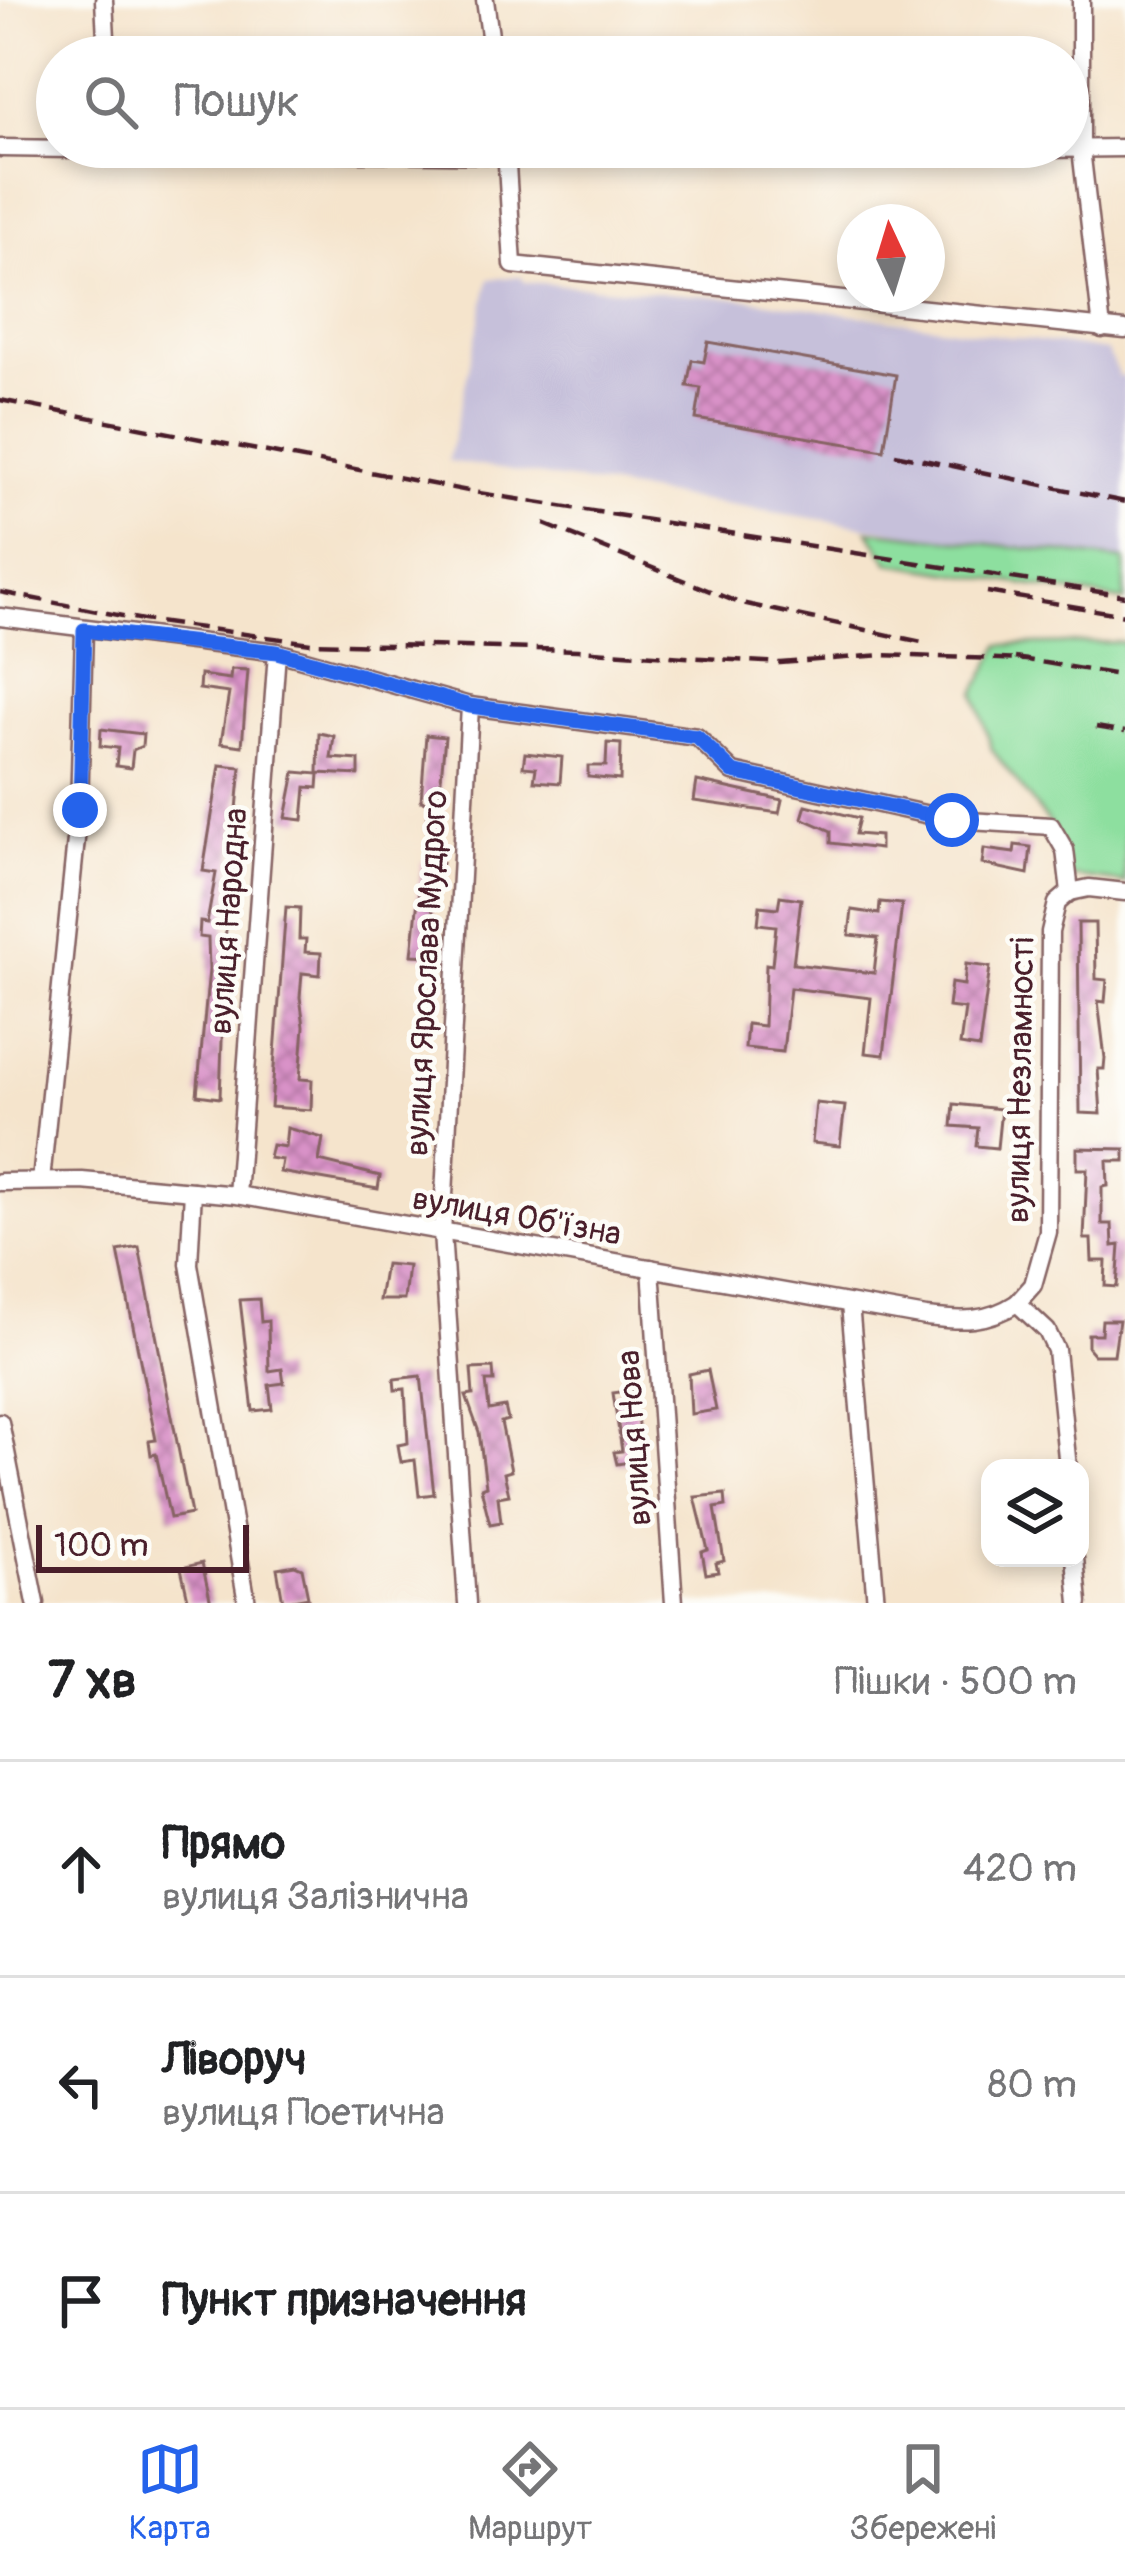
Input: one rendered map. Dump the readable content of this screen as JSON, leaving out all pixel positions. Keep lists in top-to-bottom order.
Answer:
{
  "streets": {
    "street": [
      "вулиця Народна",
      "вулиця Ярослава Мудрого",
      "вулиця Незламності",
      "вулиця Об'їзна",
      "вулиця Нова"
    ]
  },
  "crossings": [
    ["вулиця Народна", "вулиця Об'їзна"],
    ["вулиця Ярослава Мудрого", "вулиця Об'їзна"],
    ["вулиця Незламності", "вулиця Об'їзна"],
    ["вулиця Об'їзна", "вулиця Нова"]
  ],
  "scale_bar": "100 m",
  "north": "top",
  "page": {
    "search": "Пошук",
    "scale": "100 m",
    "heading": ["7 хв", "Пішки · 500 m"],
    "list": [
      ["Прямо", "вулиця Залізнична", "420 m"],
      ["Ліворуч", "вулиця Поетична", "80 m"],
      "Пункт призначення"
    ],
    "nav": ["Карта", "Маршрут", "Збережені"]
  }
}
